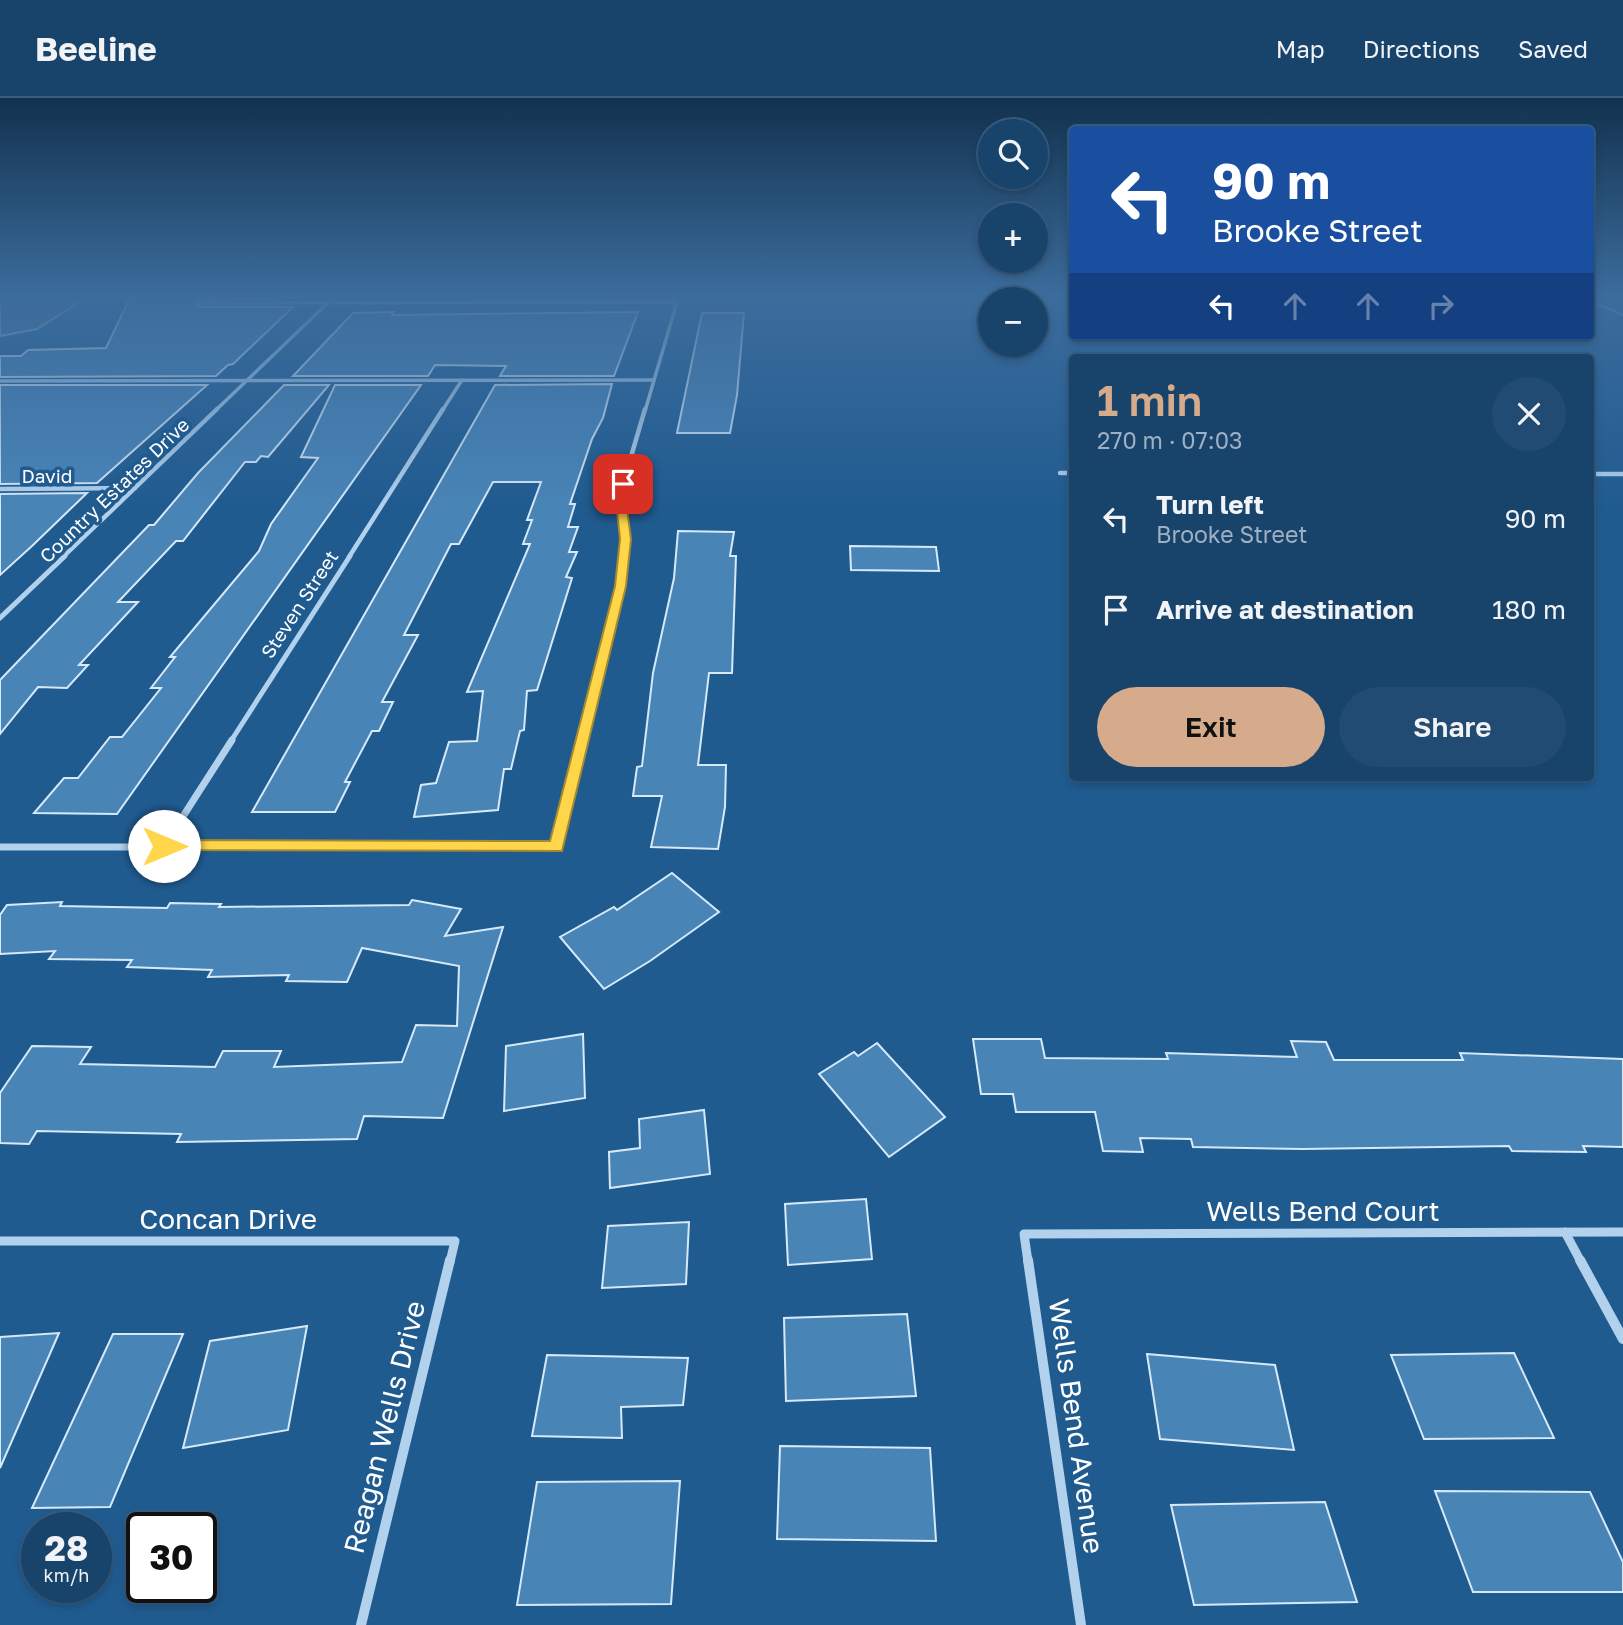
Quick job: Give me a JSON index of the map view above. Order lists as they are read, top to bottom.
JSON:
{
  "streets": {
    "street": [
      "David",
      "Country Estates Drive",
      "Steven Street",
      "Wells Bend Court",
      "Concan Drive",
      "Wells Bend Avenue",
      "Reagan Wells Drive"
    ]
  },
  "crossings": [
    ["David", "Country Estates Drive"],
    ["Wells Bend Court", "Wells Bend Avenue"],
    ["Concan Drive", "Reagan Wells Drive"]
  ],
  "page": {
    "header": "Beeline",
    "nav": ["Map", "Directions", "Saved"],
    "map_buttons": ["+", "−"],
    "turn": ["90 m", "Brooke Street"],
    "heading": ["1 min", "270 m · 07:03"],
    "list": [
      {
        "name": "Turn left",
        "note": "Brooke Street",
        "value": "90 m"
      },
      {
        "name": "Arrive at destination",
        "value": "180 m"
      }
    ],
    "buttons": ["Exit", "Share"],
    "speed": "28 km/h",
    "limit": "30"
  }
}
